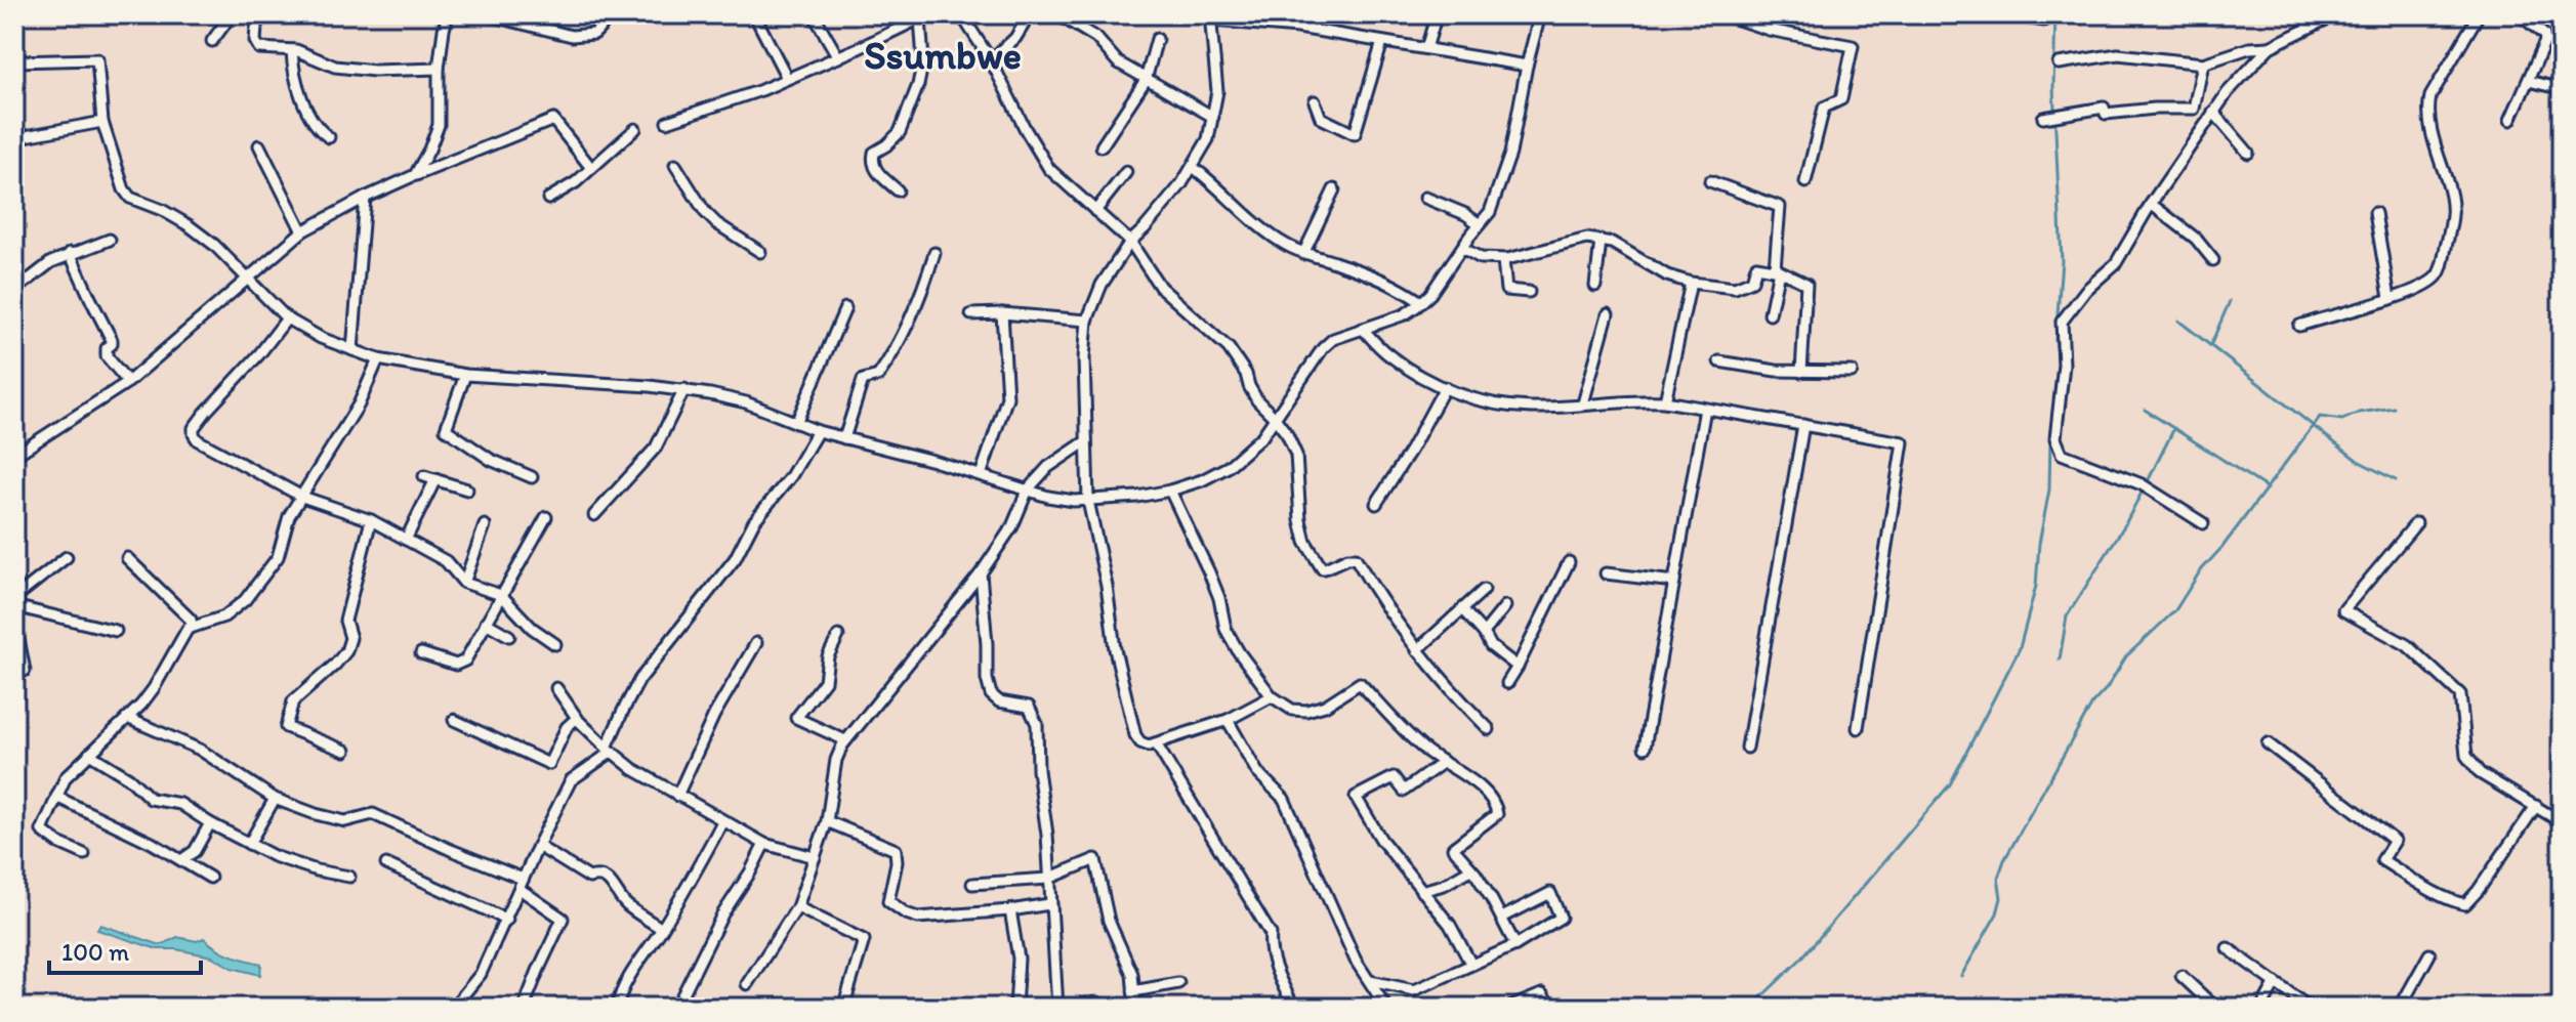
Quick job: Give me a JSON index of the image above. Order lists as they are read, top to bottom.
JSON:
{
  "districts": ["Ssumbwe"],
  "scale_bar": "100 m"
}
